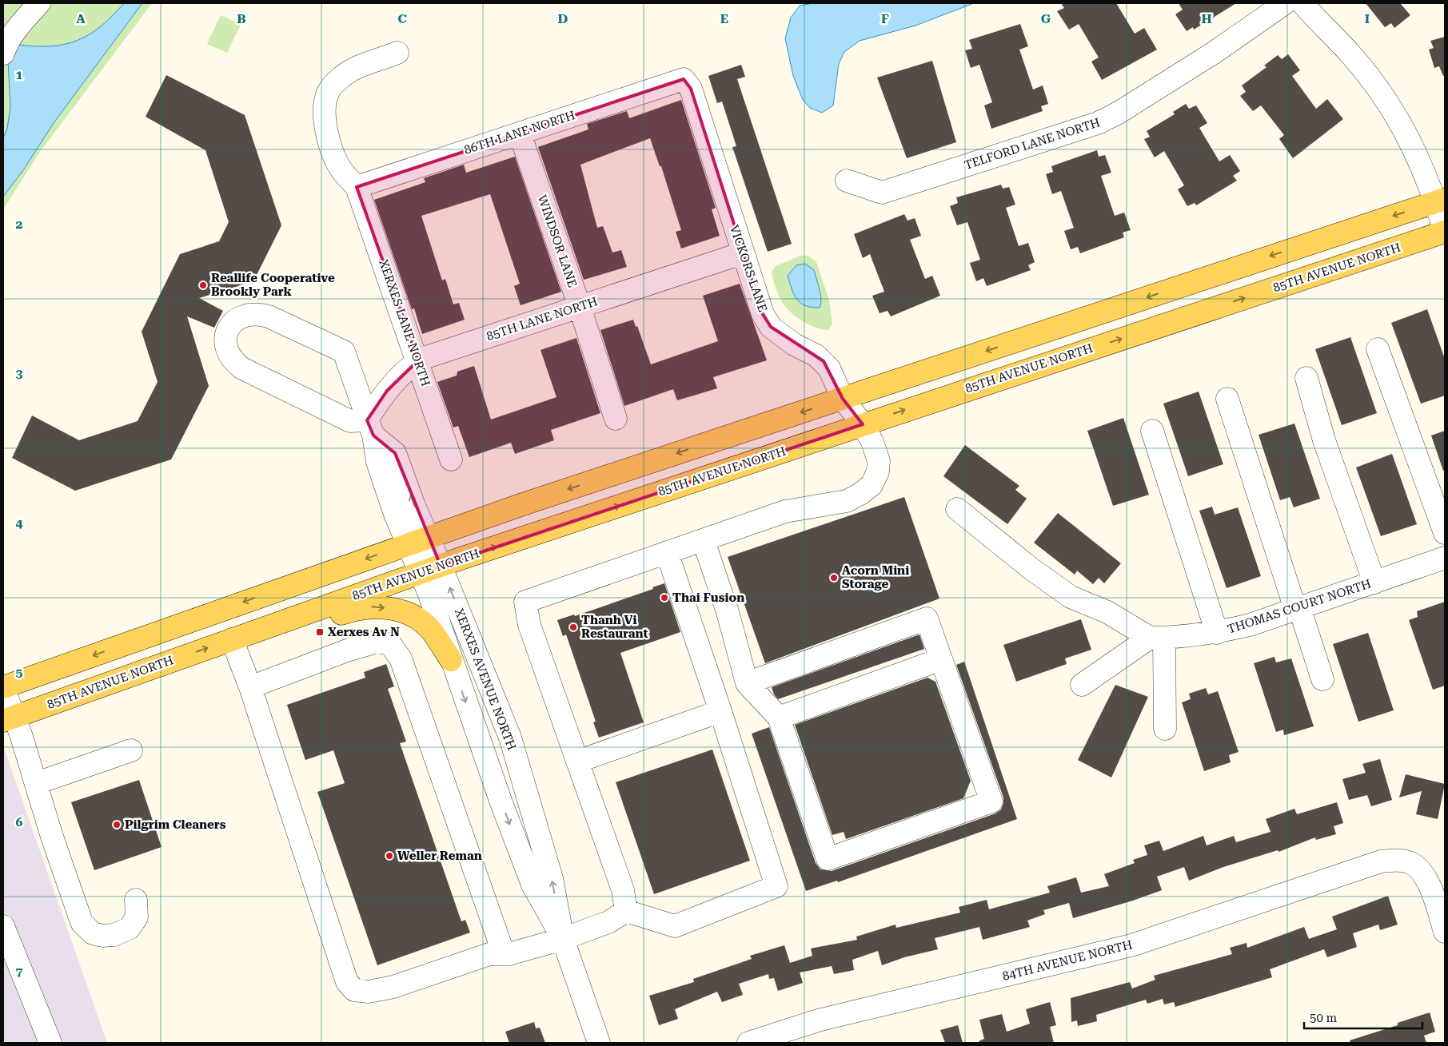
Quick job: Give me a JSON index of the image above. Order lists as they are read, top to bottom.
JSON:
{
  "streets": {
    "main road": ["85TH AVENUE NORTH"],
    "street": [
      "86TH LANE NORTH",
      "TELFORD LANE NORTH",
      "WINDSOR LANE",
      "VICKORS LANE",
      "85TH LANE NORTH",
      "XERXES LANE NORTH",
      "THOMAS COURT NORTH",
      "XERXES AVENUE NORTH",
      "84TH AVENUE NORTH"
    ]
  },
  "crossings": [
    ["86TH LANE NORTH", "WINDSOR LANE"],
    ["86TH LANE NORTH", "VICKORS LANE"],
    ["86TH LANE NORTH", "XERXES LANE NORTH"],
    ["WINDSOR LANE", "85TH LANE NORTH"],
    ["85TH AVENUE NORTH", "VICKORS LANE"],
    ["85TH AVENUE NORTH", "XERXES AVENUE NORTH"],
    ["VICKORS LANE", "85TH LANE NORTH"],
    ["85TH LANE NORTH", "XERXES LANE NORTH"],
    ["85TH LANE NORTH", "XERXES AVENUE NORTH"]
  ],
  "places": {
    "other": [
      "Reallife Cooperative Brookly Park",
      "Acorn Mini Storage",
      "Thai Fusion",
      "Thanh Vi Restaurant",
      "Pilgrim Cleaners",
      "Weller Reman"
    ],
    "transit": ["Xerxes Av N"]
  },
  "scale_bar": "50 m",
  "grid": {
    "columns": [
      "A",
      "B",
      "C",
      "D",
      "E",
      "F",
      "G",
      "H",
      "I"
    ],
    "rows": [
      "1",
      "2",
      "3",
      "4",
      "5",
      "6",
      "7"
    ]
  }
}
